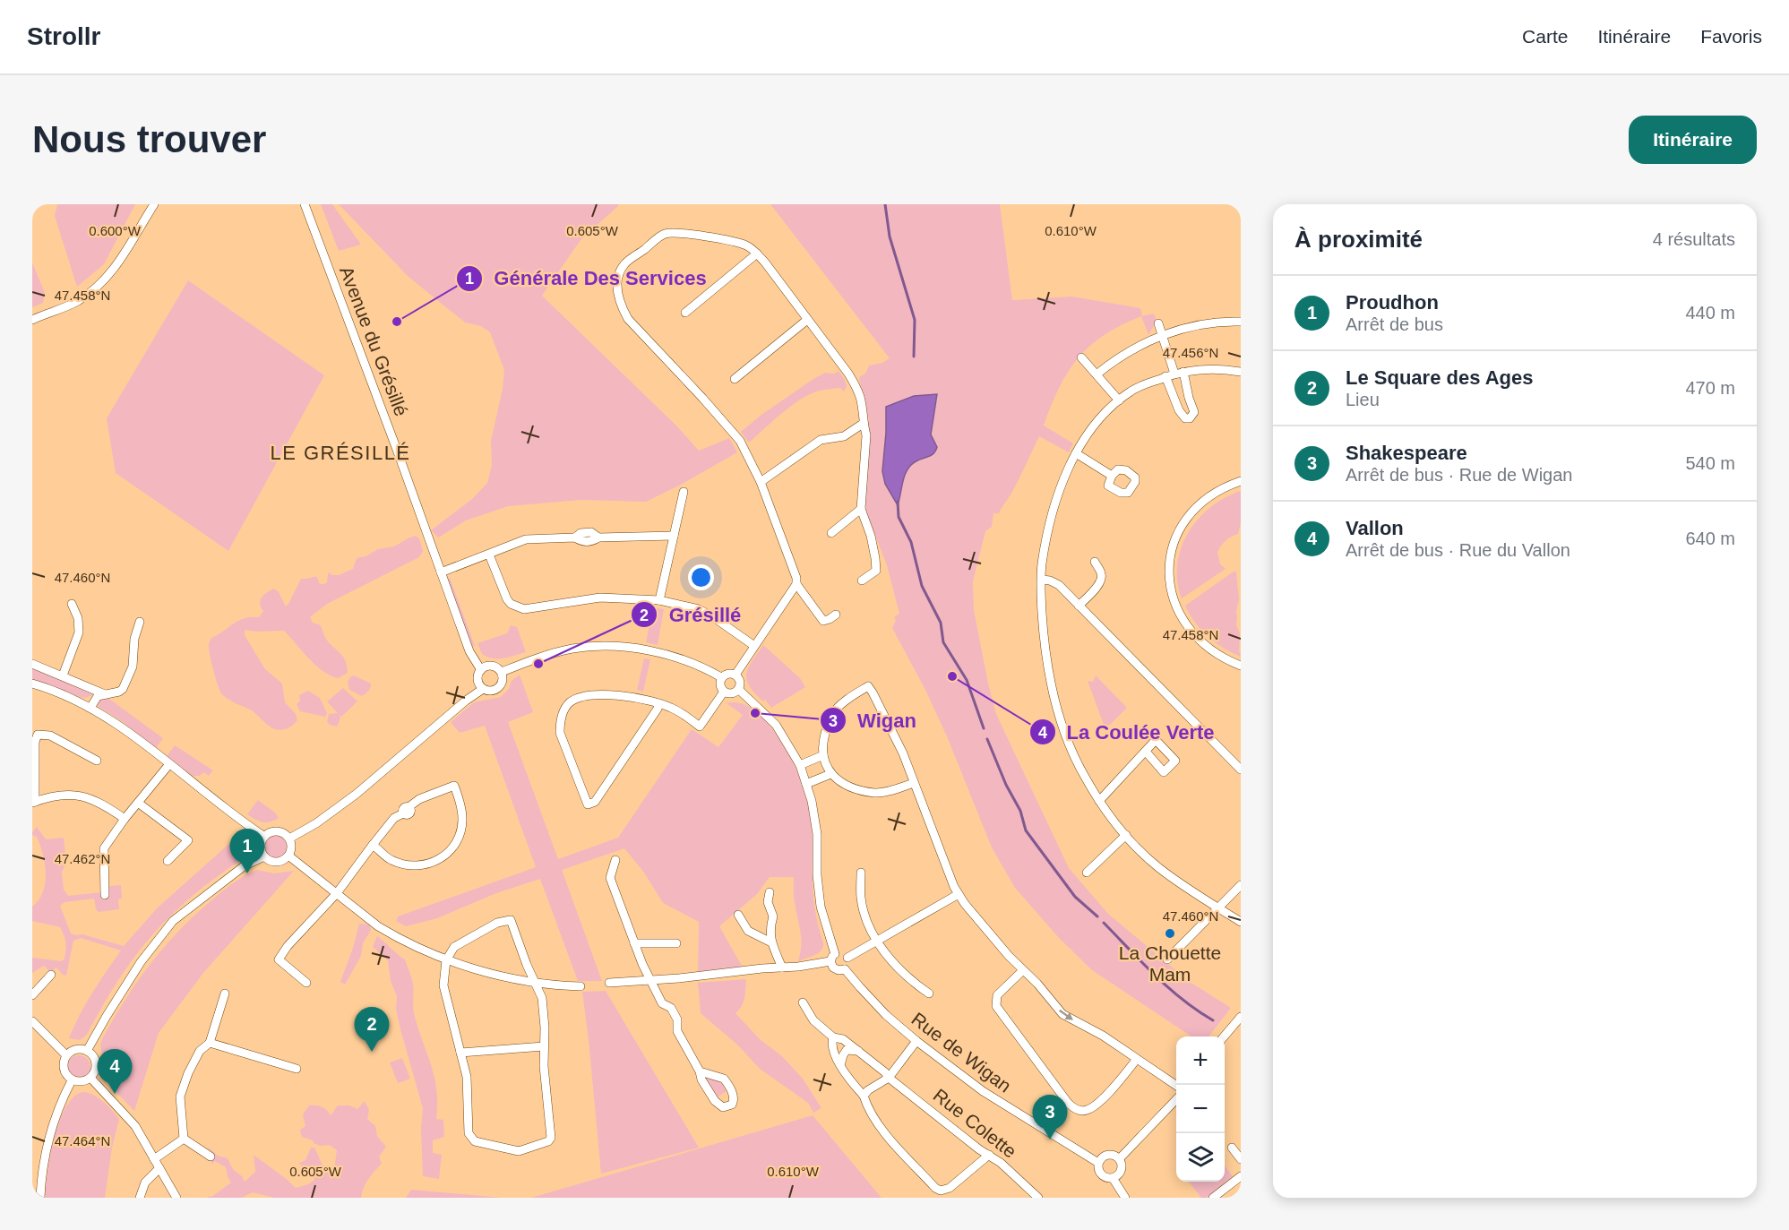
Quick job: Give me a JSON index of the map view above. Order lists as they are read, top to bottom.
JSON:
{
  "streets": {
    "street": ["Avenue du Grésillé", "Rue de Wigan", "Rue Colette"]
  },
  "districts": ["LE GRÉSILLÉ"],
  "places": [
    "Générale Des Services",
    "Grésillé",
    "La Coulée Verte",
    "Wigan",
    "La Chouette Mam"
  ],
  "page": {
    "header": "Strollr",
    "nav": ["Carte", "Itinéraire", "Favoris"],
    "buttons": "Itinéraire",
    "title": "Nous trouver",
    "heading": ["À proximité", "4 résultats"],
    "list": [
      {
        "mark": "1",
        "name": "Proudhon",
        "note": "Arrêt de bus",
        "value": "440 m"
      },
      {
        "mark": "2",
        "name": "Le Square des Ages",
        "note": "Lieu",
        "value": "470 m"
      },
      {
        "mark": "3",
        "name": "Shakespeare",
        "note": "Arrêt de bus · Rue de Wigan",
        "value": "540 m"
      },
      {
        "mark": "4",
        "name": "Vallon",
        "note": "Arrêt de bus · Rue du Vallon",
        "value": "640 m"
      }
    ],
    "pins": [
      "1",
      "2",
      "4",
      "3"
    ],
    "map_buttons": ["+", "−"]
  },
  "coordinates": [
    "0.600°W",
    "0.605°W",
    "0.610°W",
    "47.458°N",
    "47.456°N",
    "47.460°N",
    "47.462°N",
    "47.464°N"
  ]
}
